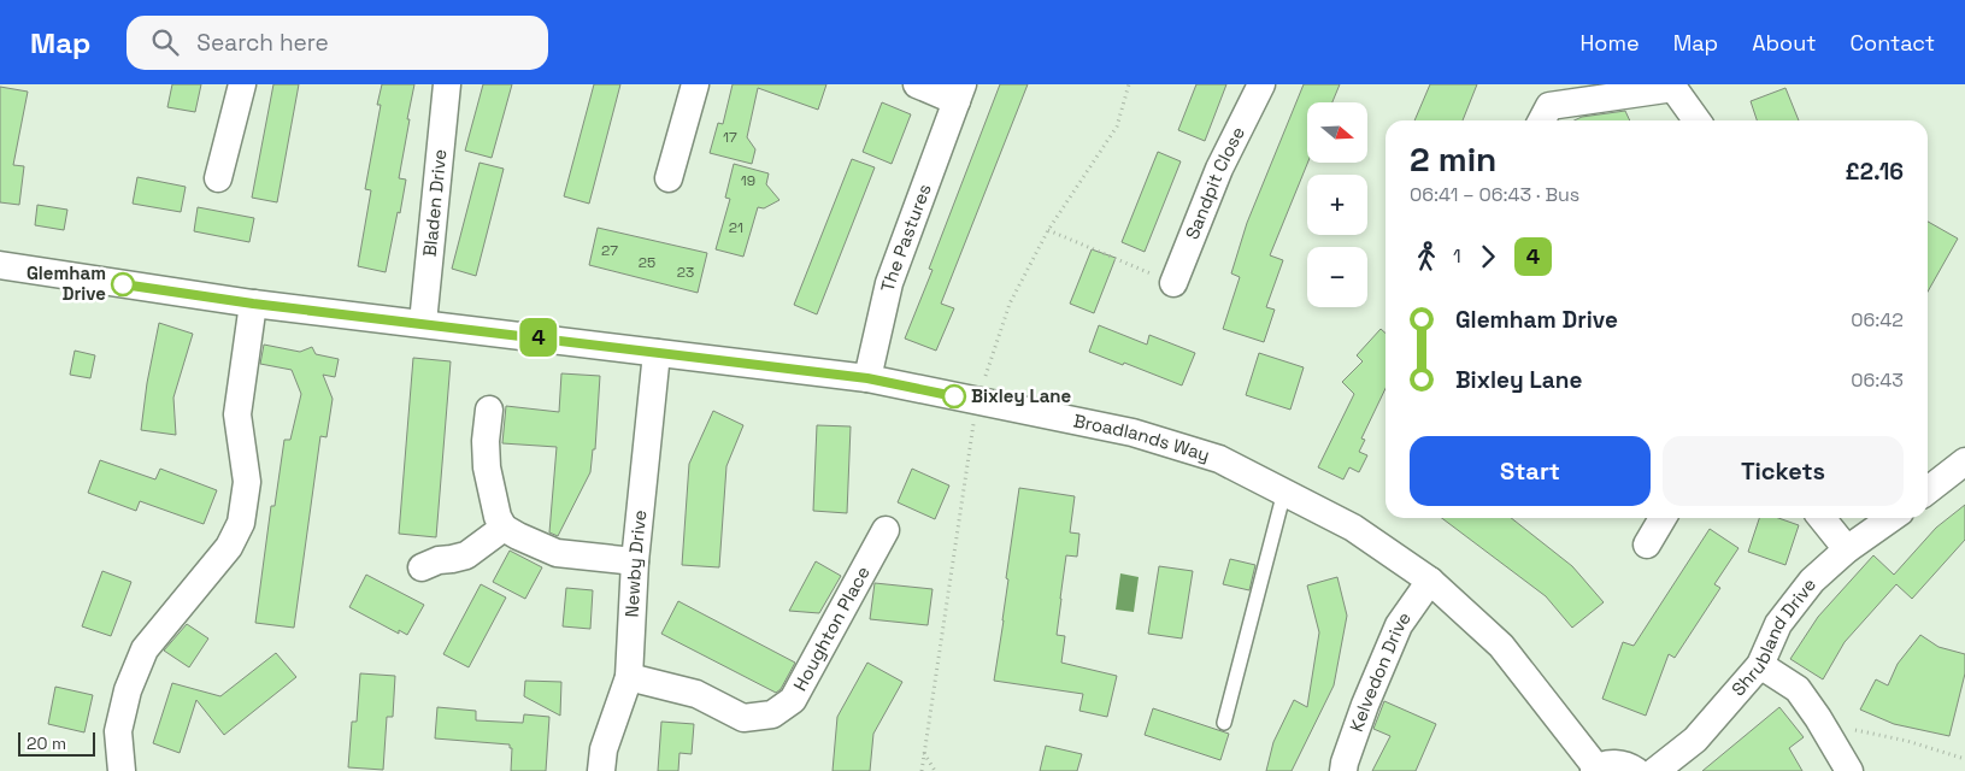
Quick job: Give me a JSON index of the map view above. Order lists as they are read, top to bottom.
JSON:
{
  "streets": {
    "street": [
      "Sandpit Close",
      "Bladen Drive",
      "The Pastures",
      "Broadlands Way",
      "Newby Drive",
      "Houghton Place",
      "Shrubland Drive",
      "Kelvedon Drive"
    ]
  },
  "crossings": [
    ["Bladen Drive", "Broadlands Way"],
    ["The Pastures", "Broadlands Way"],
    ["Broadlands Way", "Newby Drive"],
    ["Broadlands Way", "Kelvedon Drive"],
    ["Newby Drive", "Houghton Place"]
  ],
  "places": ["Glemham Drive", "Bixley Lane"],
  "lines": ["bus line 4"],
  "house_numbers": [
    "17",
    "19",
    "21",
    "27",
    "25",
    "23"
  ],
  "scale_bar": "20 m",
  "north": "right",
  "page": {
    "header": "Map",
    "search": "Search here",
    "nav": [
      "Home",
      "Map",
      "About",
      "Contact"
    ],
    "on_map": "4",
    "map_buttons": ["+", "−"],
    "heading": ["2 min", "06:41 – 06:43 · Bus", "£2.16"],
    "legs": ["1", "4"],
    "list": [
      {
        "name": "Glemham Drive",
        "value": "06:42"
      },
      {
        "name": "Bixley Lane",
        "value": "06:43"
      }
    ],
    "buttons": ["Start", "Tickets"],
    "scale": "20 m"
  }
}
